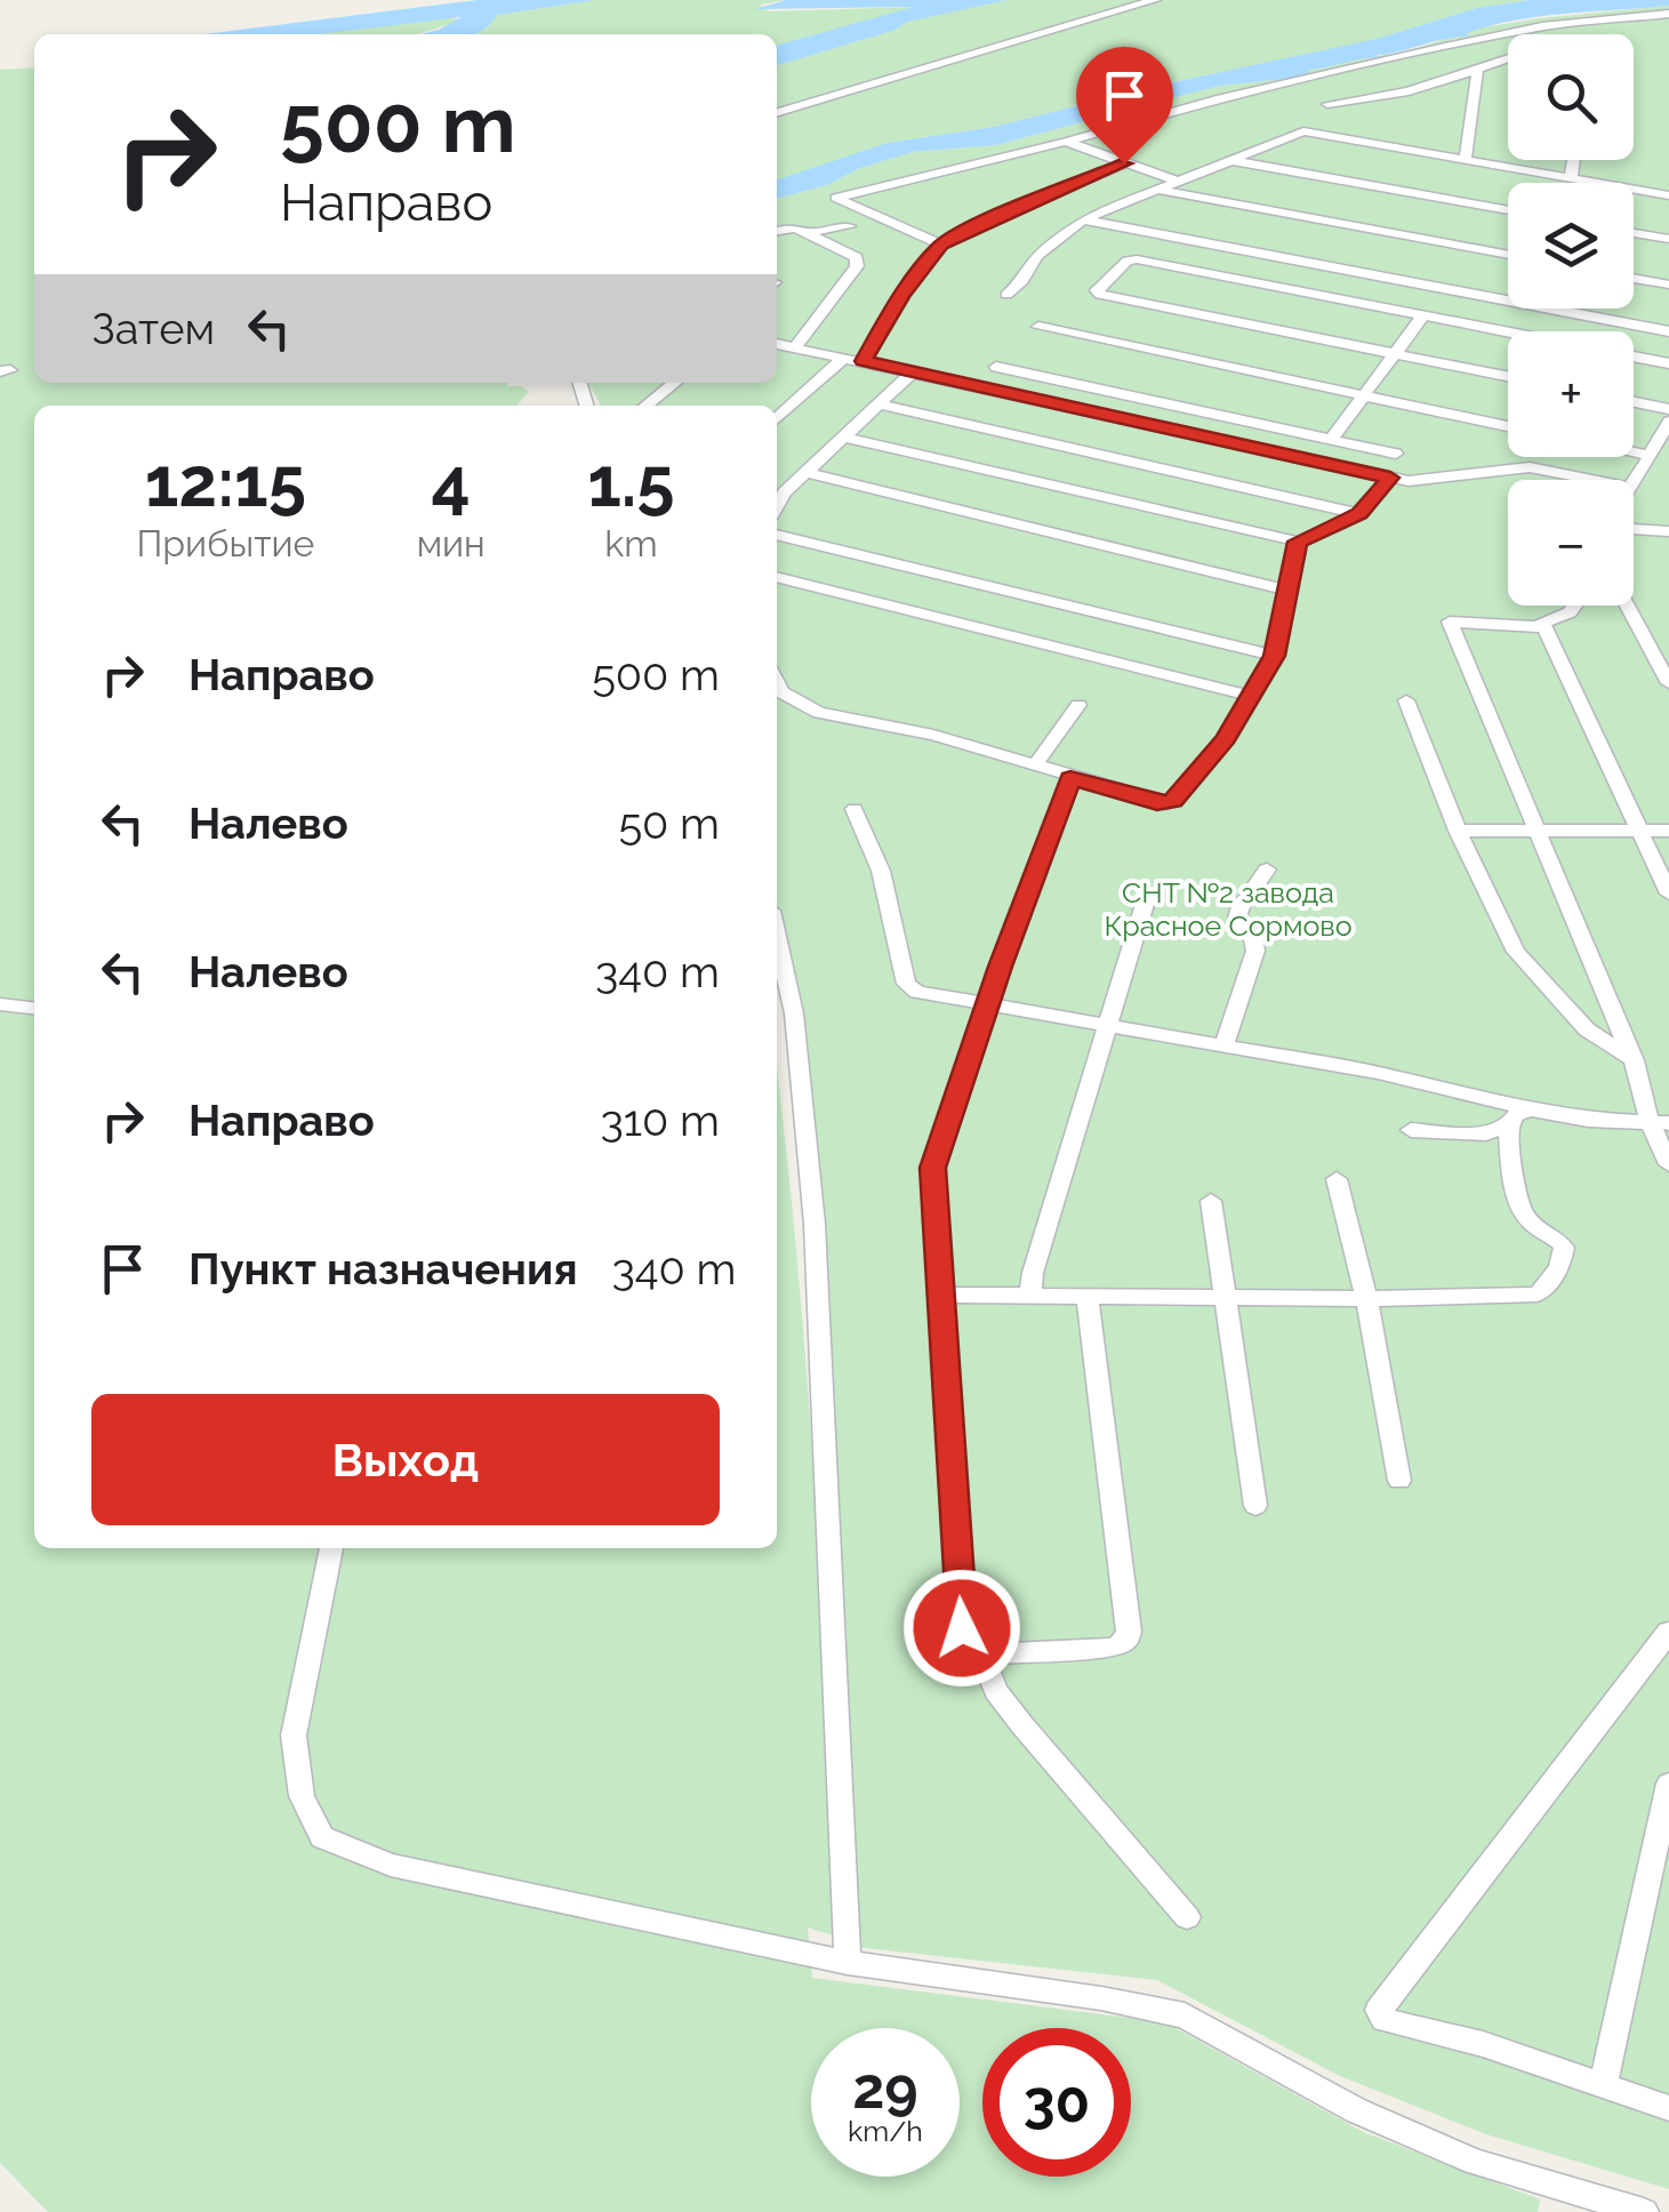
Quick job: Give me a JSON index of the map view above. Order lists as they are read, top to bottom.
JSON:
{
  "parks": ["СНТ №2 завода Красное Сормово"],
  "page": {
    "map_buttons": ["+", "−"],
    "turn": ["500 m", "Направо"],
    "then": "Затем",
    "eta": [
      "12:15",
      "Прибытие",
      "4",
      "мин",
      "1.5",
      "km"
    ],
    "list": [
      {
        "name": "Направо",
        "value": "500 m"
      },
      {
        "name": "Налево",
        "value": "50 m"
      },
      {
        "name": "Налево",
        "value": "340 m"
      },
      {
        "name": "Направо",
        "value": "310 m"
      },
      {
        "name": "Пункт назначения",
        "value": "340 m"
      }
    ],
    "buttons": "Выход",
    "speed": "29 km/h",
    "limit": "30"
  }
}
